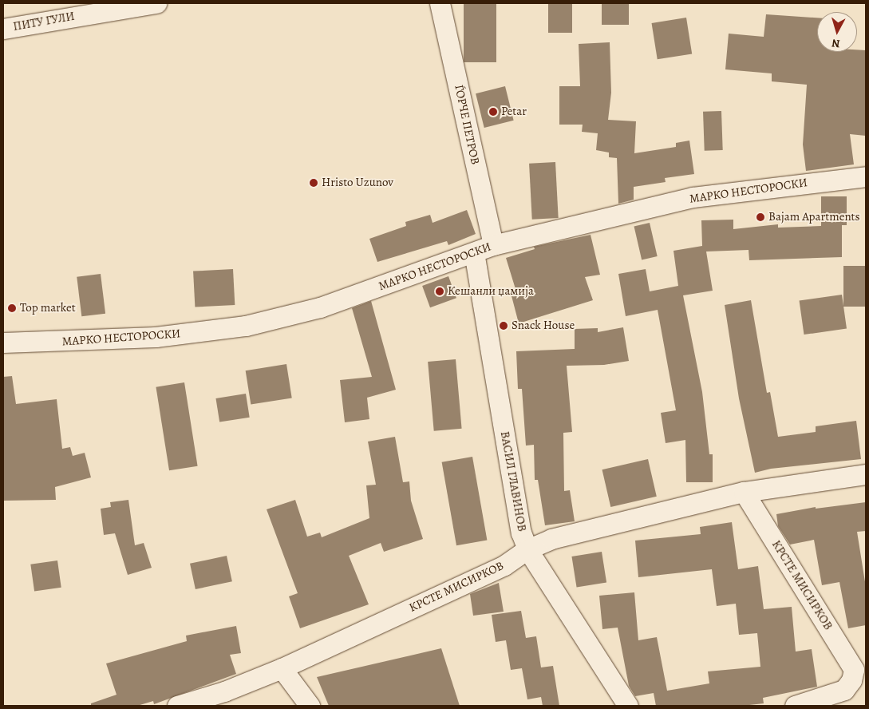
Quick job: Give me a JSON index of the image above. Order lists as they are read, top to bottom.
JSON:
{
  "streets": {
    "street": [
      "ПИТУ ГУЛИ",
      "ЃОРЧЕ ПЕТРОВ",
      "МАРКО НЕСТОРОСКИ",
      "ВАСИЛ ГЛАВИНОВ",
      "КРСТЕ МИСИРКОВ"
    ]
  },
  "crossings": [
    ["ЃОРЧЕ ПЕТРОВ", "МАРКО НЕСТОРОСКИ"],
    ["МАРКО НЕСТОРОСКИ", "ВАСИЛ ГЛАВИНОВ"],
    ["ВАСИЛ ГЛАВИНОВ", "КРСТЕ МИСИРКОВ"]
  ],
  "places": [
    "Petar",
    "Hristo Uzunov",
    "Bajam Apartments",
    "Кешанли џамија",
    "Top market",
    "Snack House"
  ],
  "north": "bottom"
}
